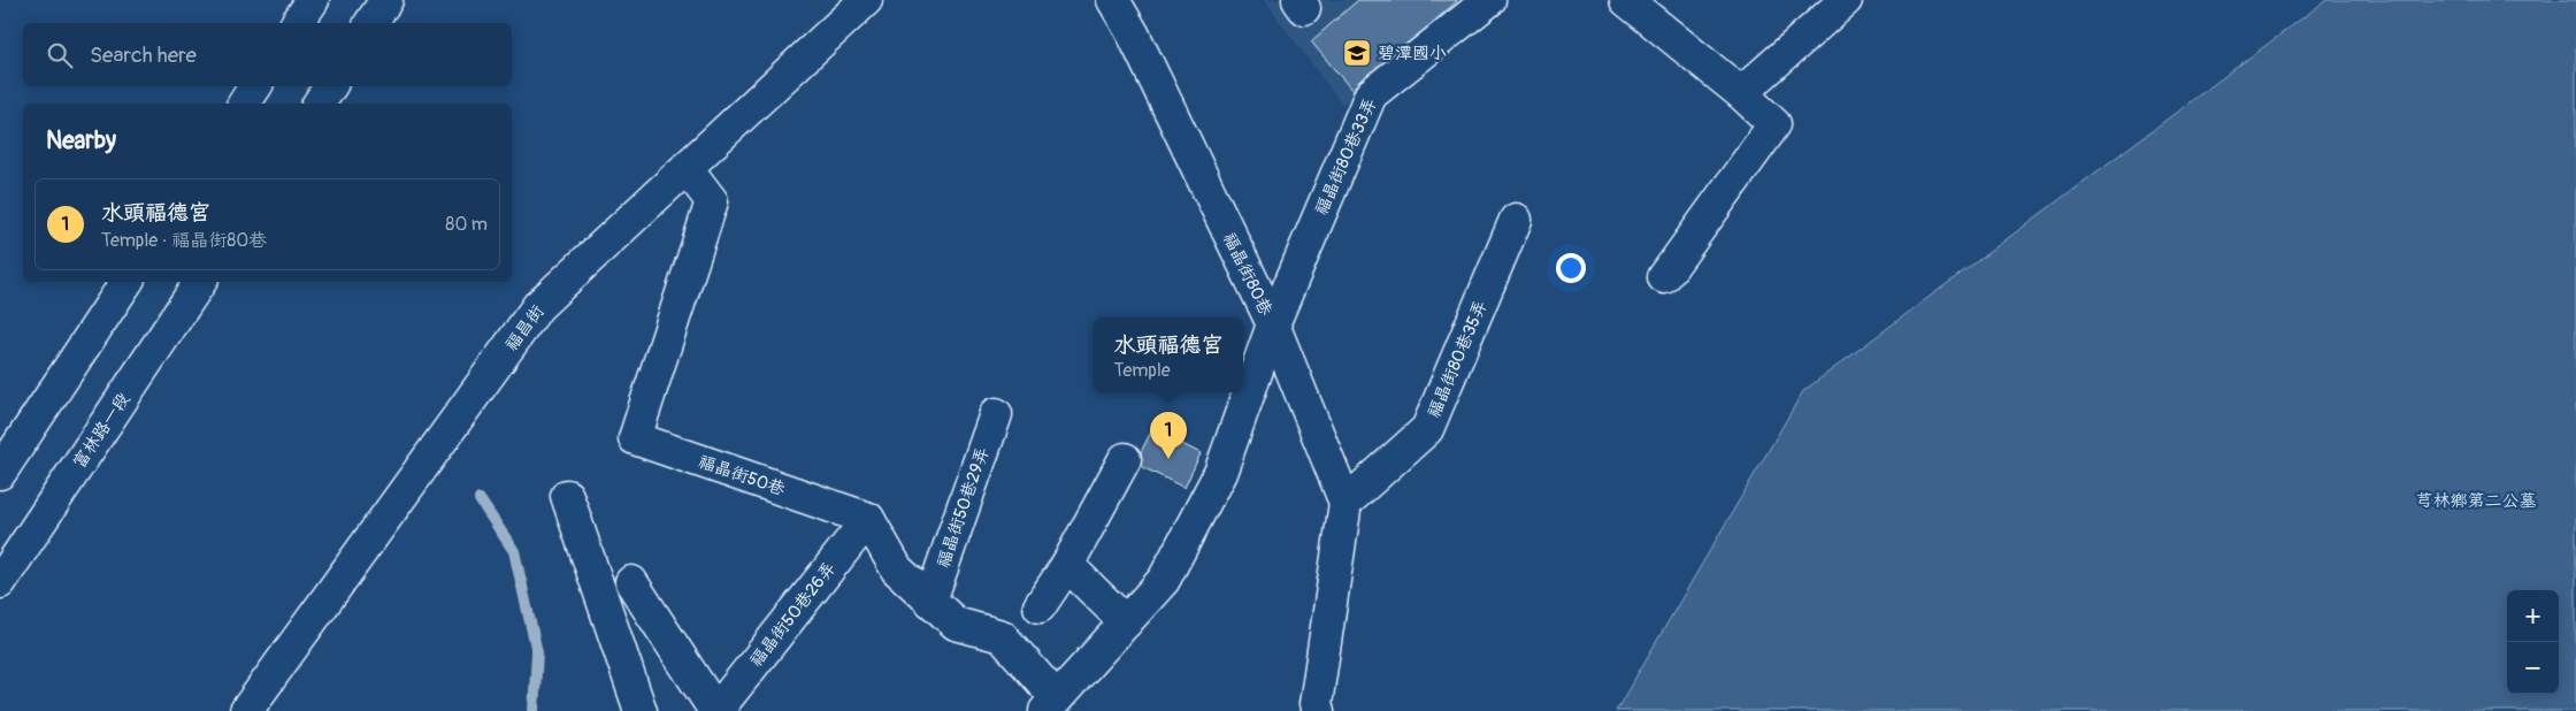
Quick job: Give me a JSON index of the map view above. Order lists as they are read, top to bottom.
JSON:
{
  "streets": {
    "street": [
      "福晶街80巷33弄",
      "福晶街80巷",
      "福昌街",
      "福晶街80巷35弄",
      "富林路一段",
      "福晶街50巷",
      "福晶街50巷29弄",
      "福晶街50巷26弄"
    ]
  },
  "crossings": [
    ["福晶街80巷33弄", "福晶街80巷"],
    ["福昌街", "福晶街50巷"],
    ["福晶街50巷", "福晶街50巷26弄"]
  ],
  "parks": ["芎林鄉第二公墓"],
  "places": {
    "school or university": ["碧潭國小"]
  },
  "page": {
    "search": "Search here",
    "heading": "Nearby",
    "list": [
      {
        "mark": "1",
        "name": "水頭福德宮",
        "note": "Temple · 福晶街80巷",
        "value": "80 m"
      }
    ],
    "popup": ["水頭福德宮", "Temple"],
    "pins": "1",
    "map_buttons": ["+", "−"]
  }
}
